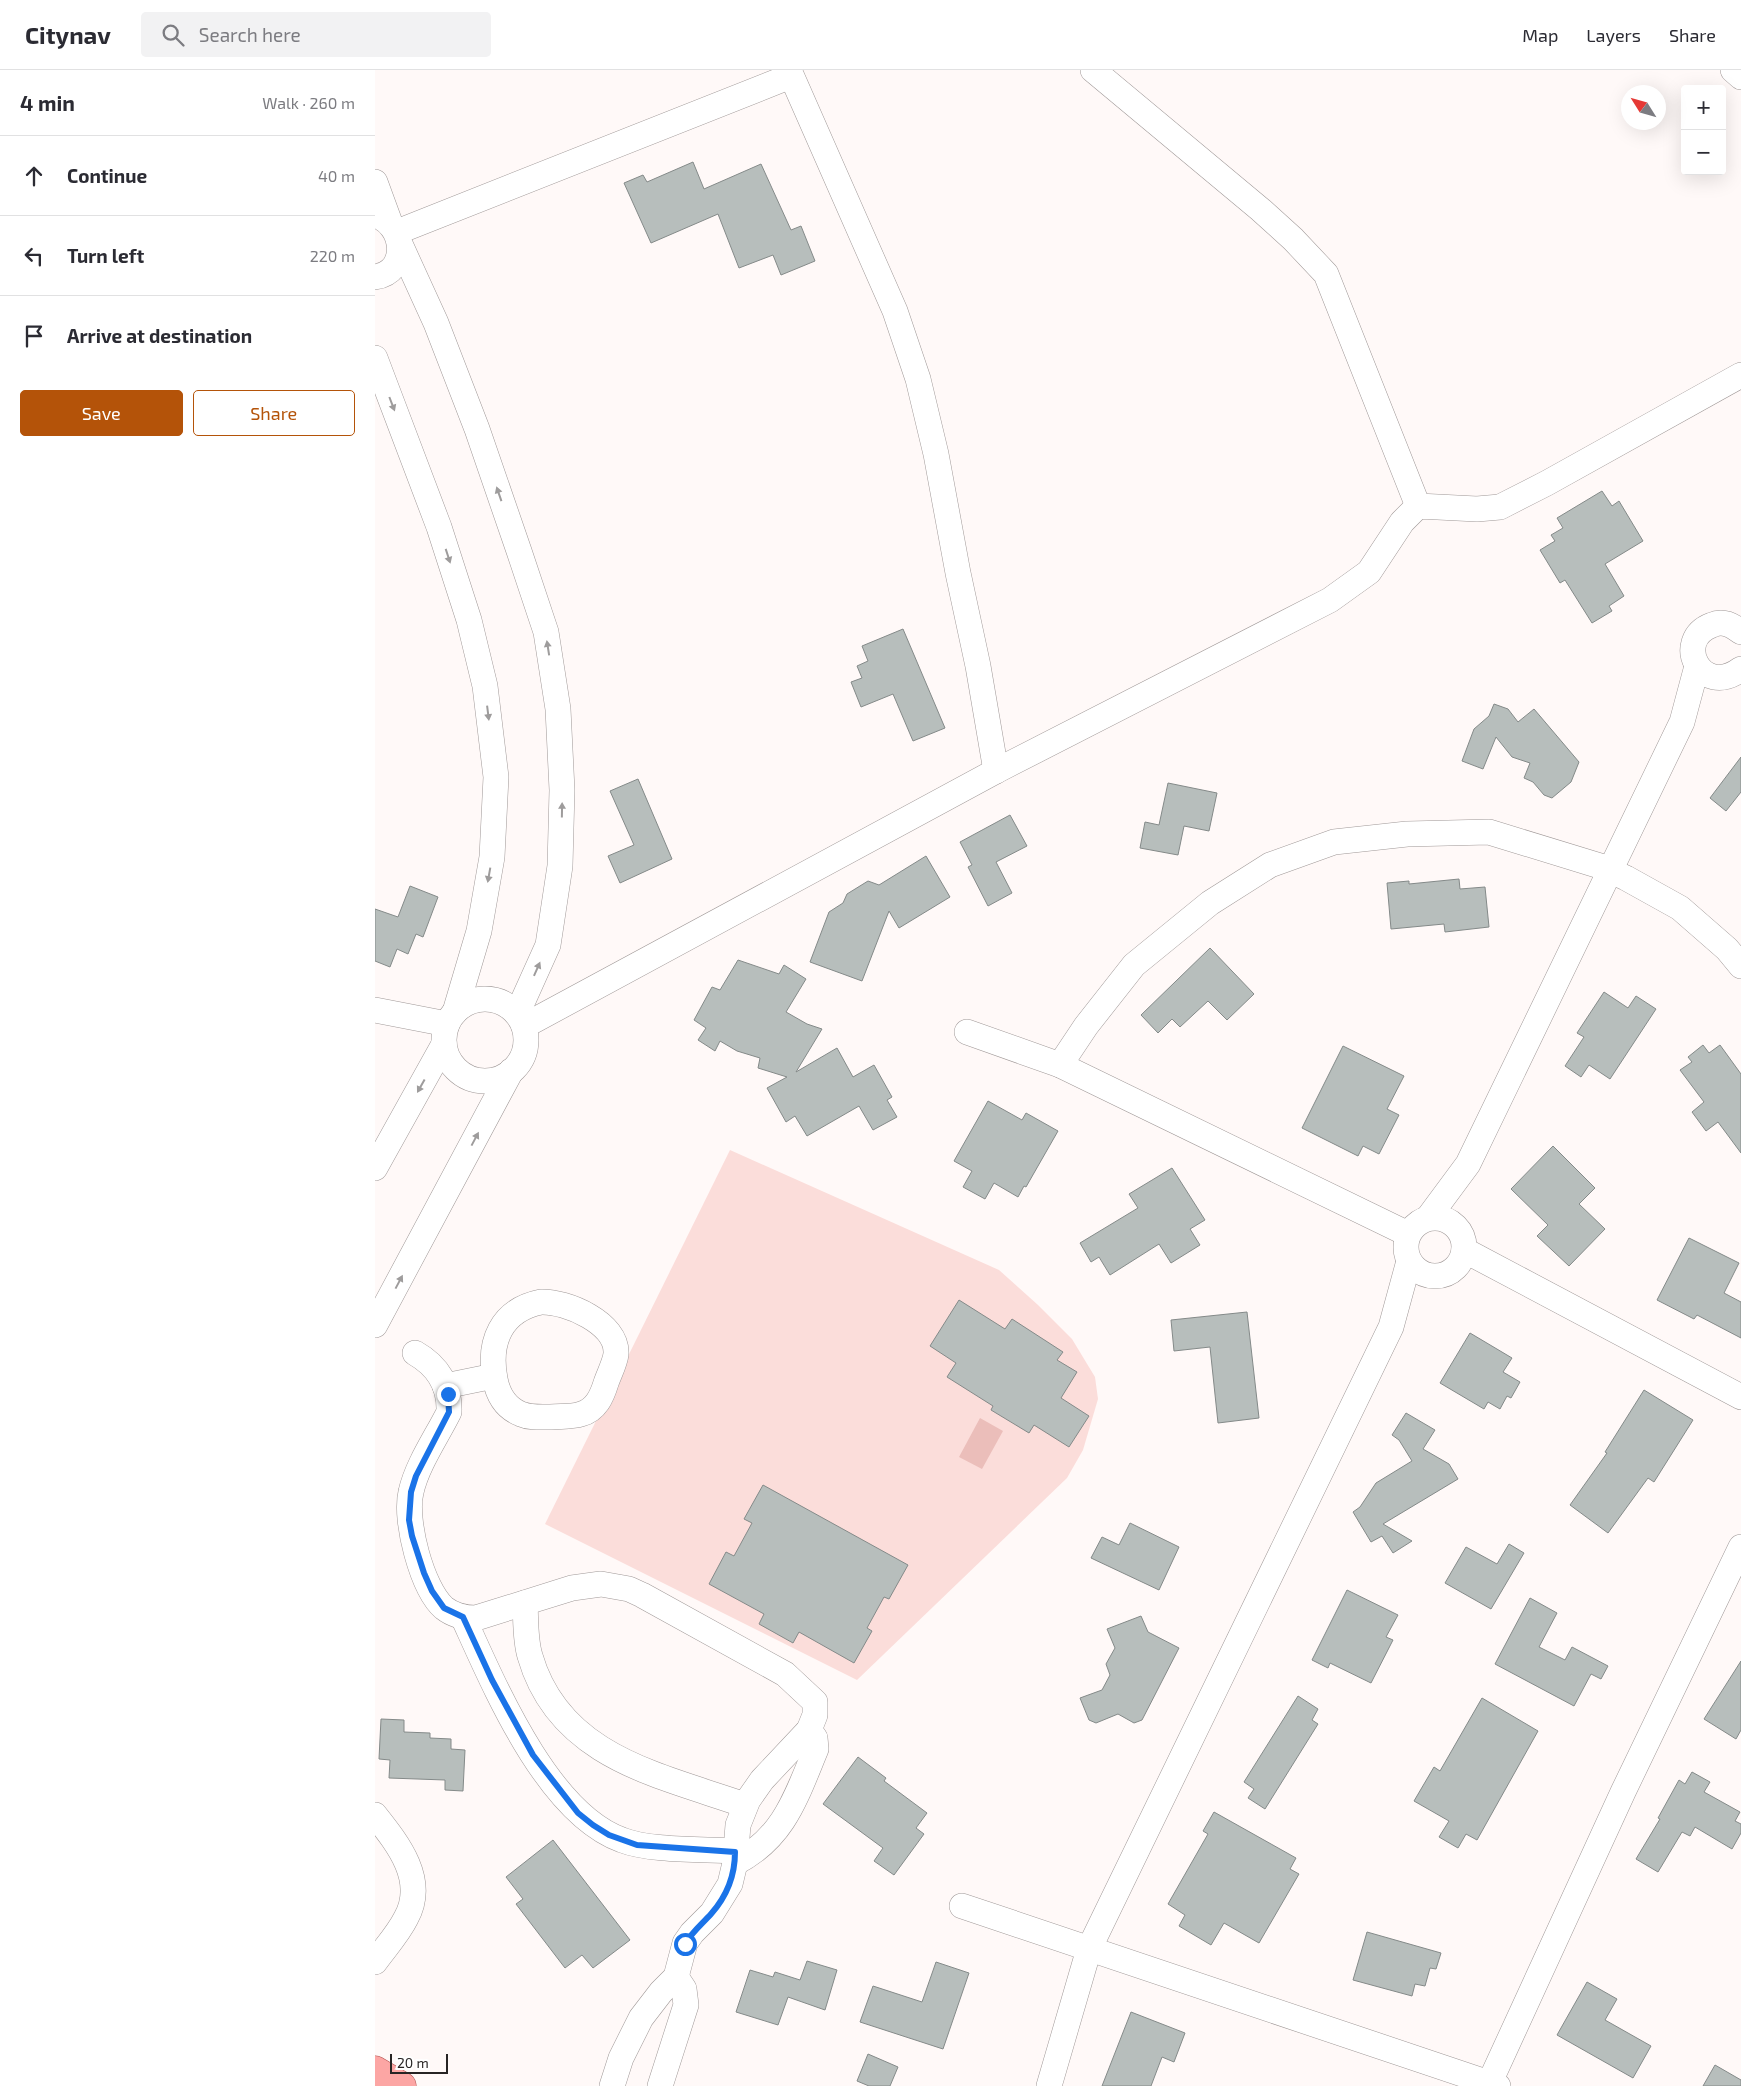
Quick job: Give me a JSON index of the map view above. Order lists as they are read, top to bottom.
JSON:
{
  "scale_bar": "20 m",
  "north": "top left",
  "page": {
    "header": "Citynav",
    "search": "Search here",
    "nav": ["Map", "Layers", "Share"],
    "heading": ["4 min", "Walk · 260 m"],
    "map_buttons": ["+", "−"],
    "list": [
      ["Continue", "40 m"],
      ["Turn left", "220 m"],
      "Arrive at destination"
    ],
    "buttons": ["Save", "Share"],
    "scale": "20 m"
  }
}
